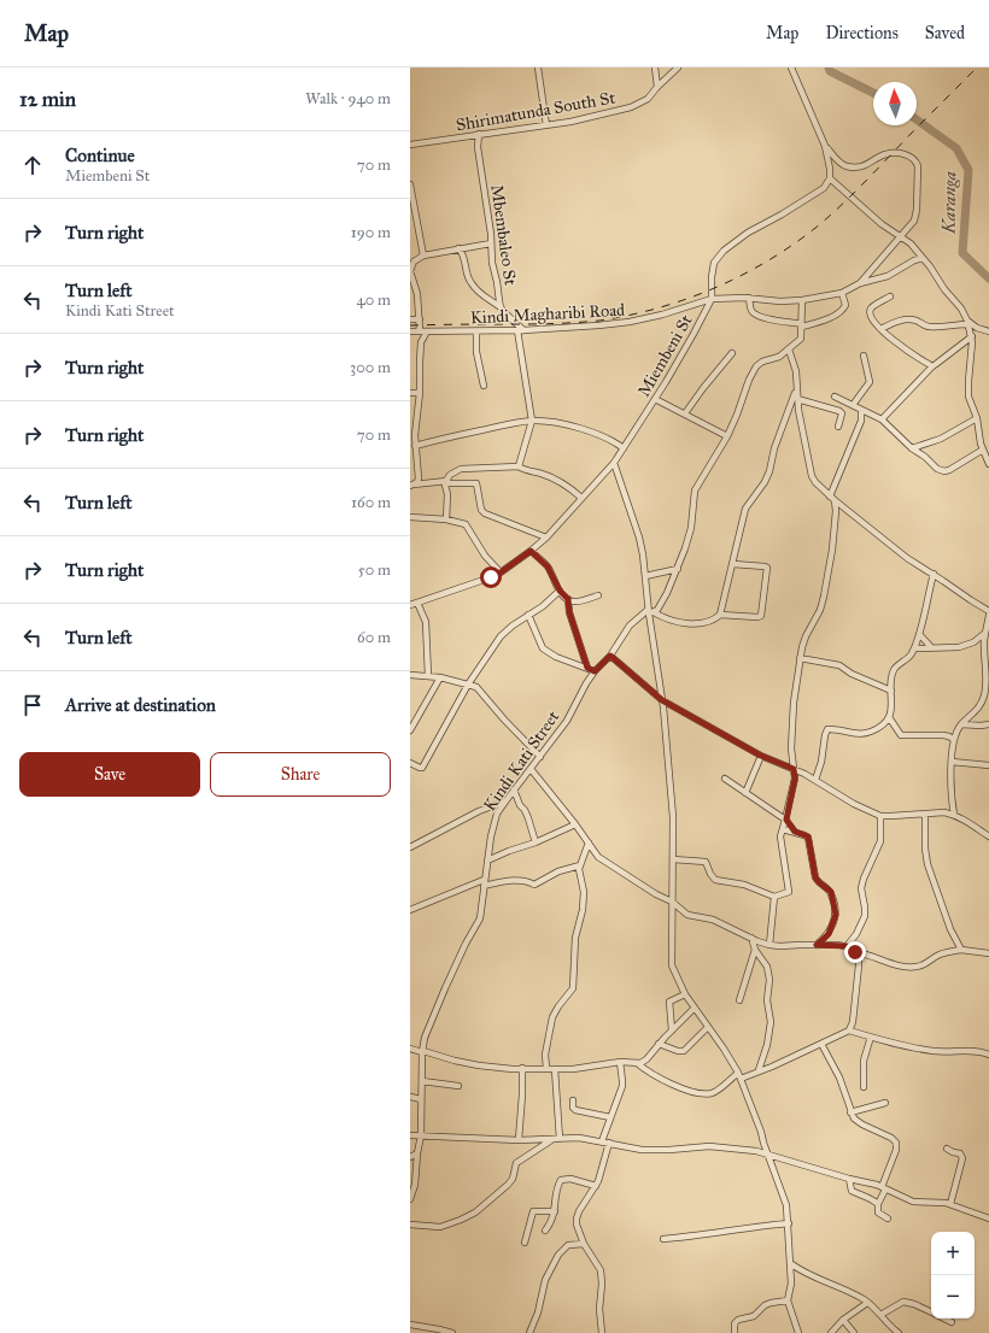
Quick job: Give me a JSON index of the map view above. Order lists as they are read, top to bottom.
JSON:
{
  "streets": {
    "street": [
      "Shirimatunda South St",
      "Mbembaleo St",
      "Kindi Magharibi Road",
      "Miembeni St",
      "Kindi Kati Street"
    ]
  },
  "crossings": [
    ["Shirimatunda South St", "Mbembaleo St"],
    ["Mbembaleo St", "Kindi Magharibi Road"],
    ["Kindi Magharibi Road", "Miembeni St"]
  ],
  "water": ["Karanga"],
  "north": "top",
  "page": {
    "header": "Map",
    "nav": ["Map", "Directions", "Saved"],
    "heading": ["12 min", "Walk · 940 m"],
    "list": [
      ["Continue", "Miembeni St", "70 m"],
      ["Turn right", "190 m"],
      ["Turn left", "Kindi Kati Street", "40 m"],
      ["Turn right", "300 m"],
      ["Turn right", "70 m"],
      ["Turn left", "160 m"],
      ["Turn right", "50 m"],
      ["Turn left", "60 m"],
      "Arrive at destination"
    ],
    "buttons": ["Save", "Share"],
    "map_buttons": ["+", "−"]
  }
}
